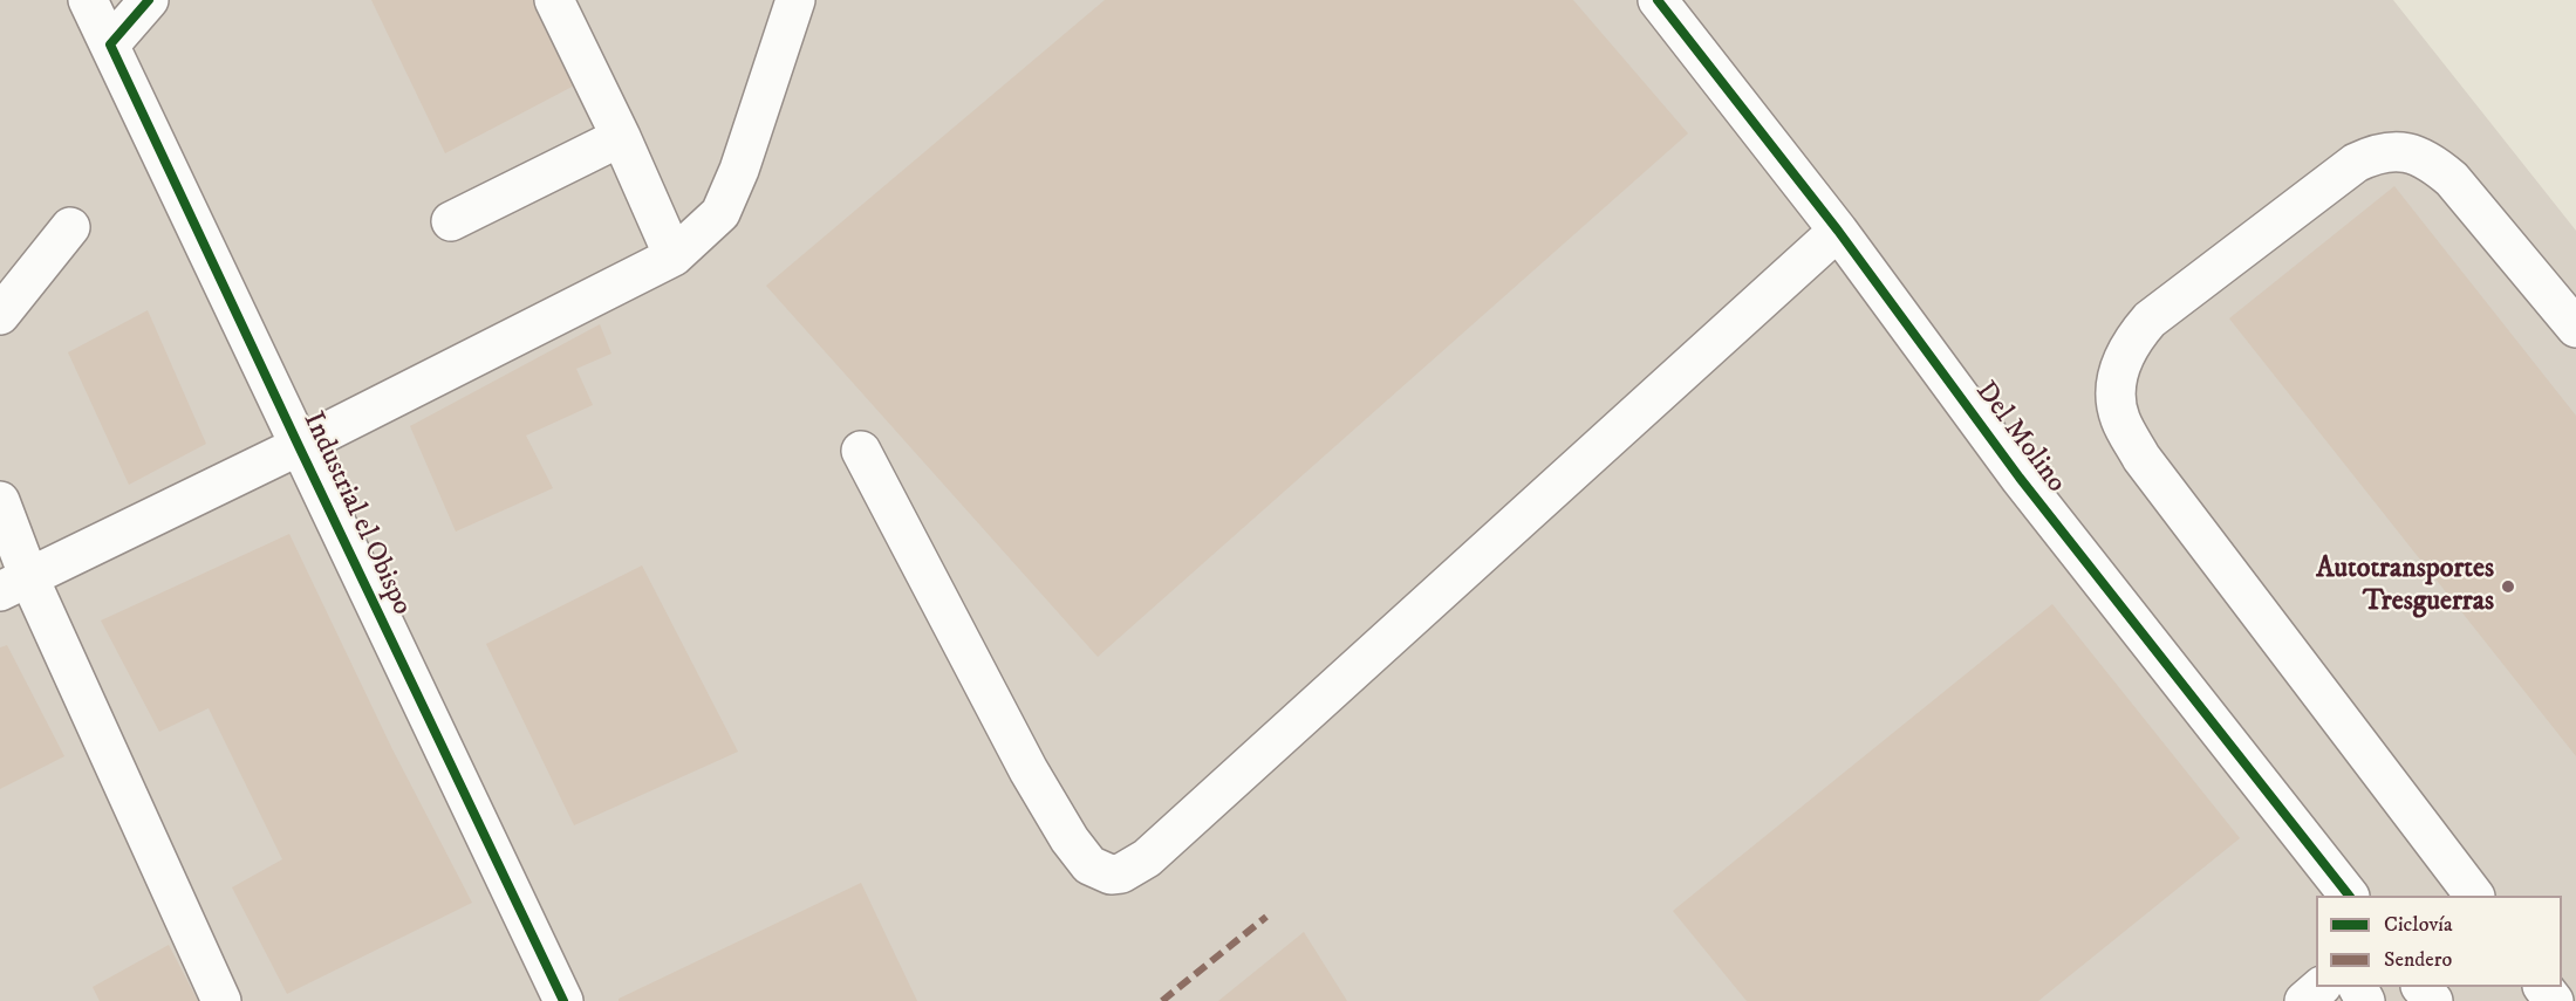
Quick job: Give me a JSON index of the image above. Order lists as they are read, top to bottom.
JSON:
{
  "streets": {
    "street": ["Del Molino", "Industrial el Obispo"]
  },
  "places": ["Autotransportes Tresguerras"],
  "legend": ["Ciclovía", "Sendero"]
}
